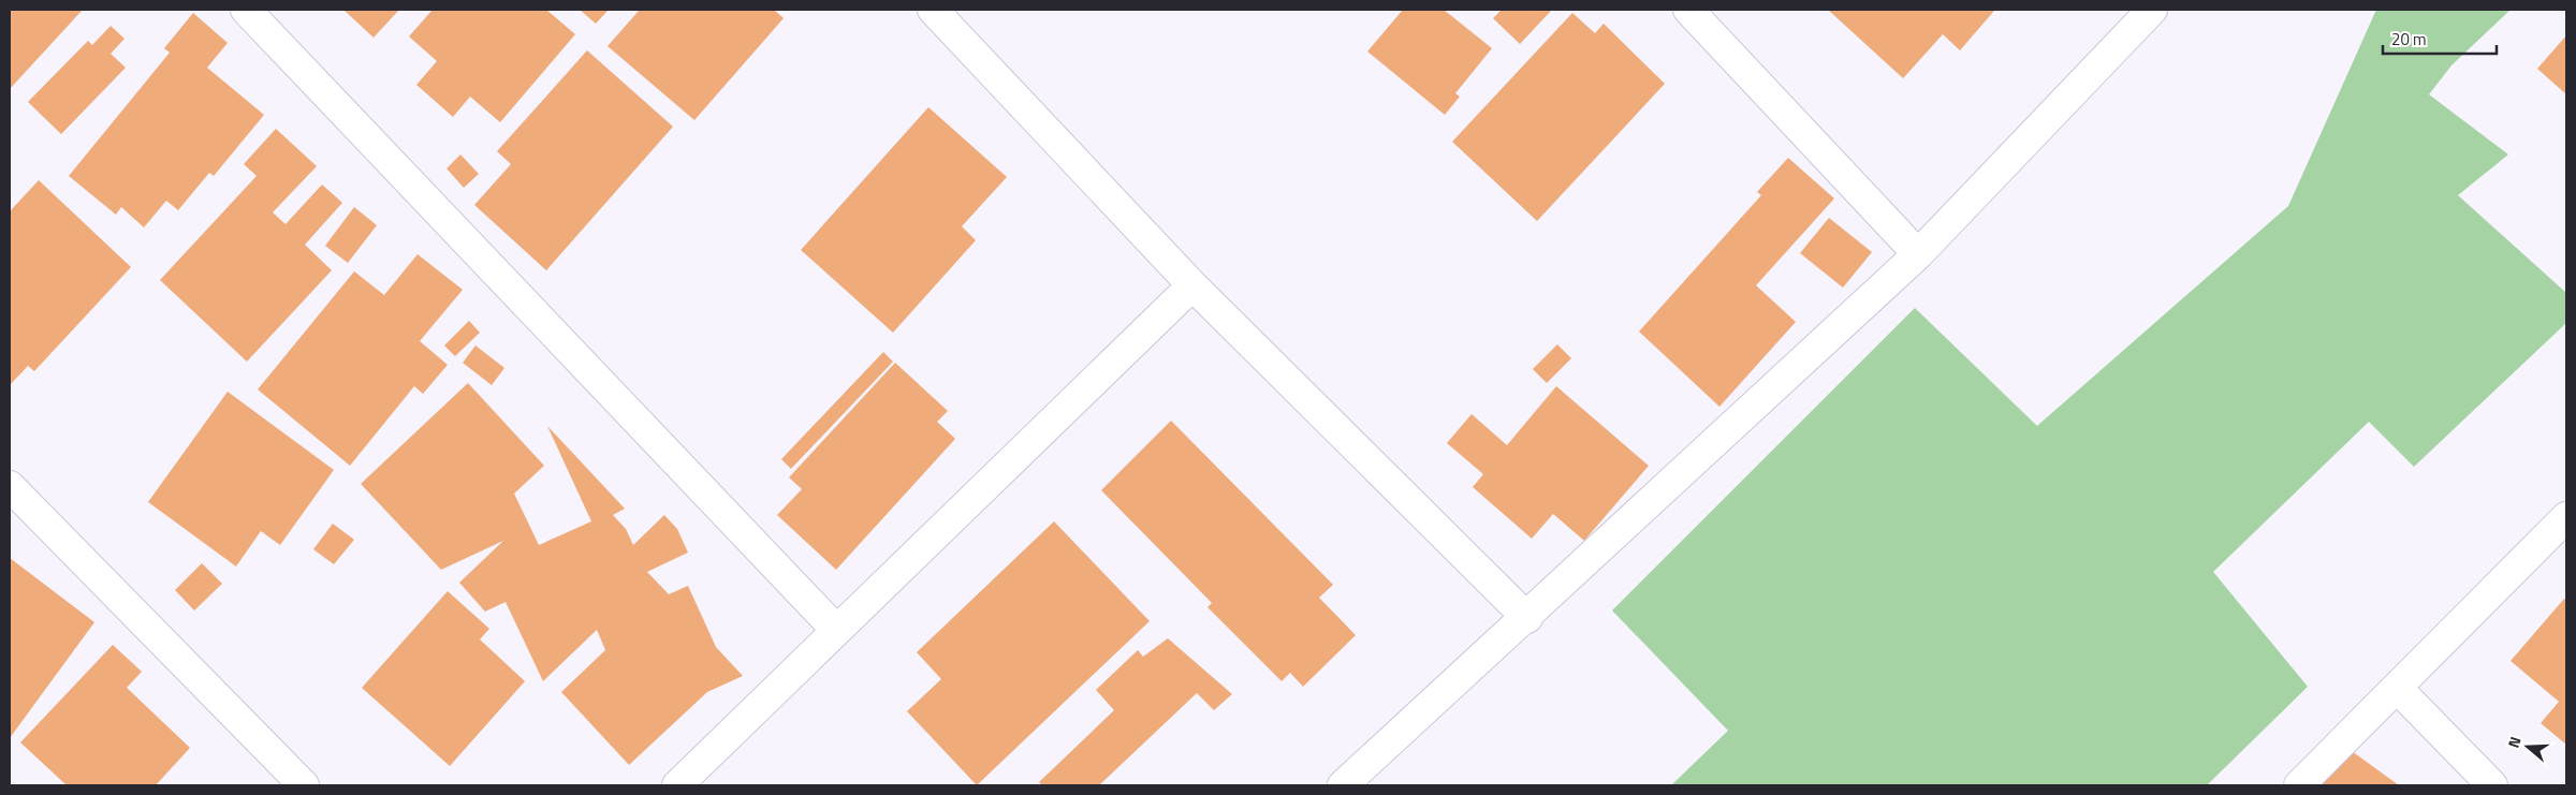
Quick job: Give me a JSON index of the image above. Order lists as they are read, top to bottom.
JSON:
{
  "scale_bar": "20 m",
  "north": "left"
}
